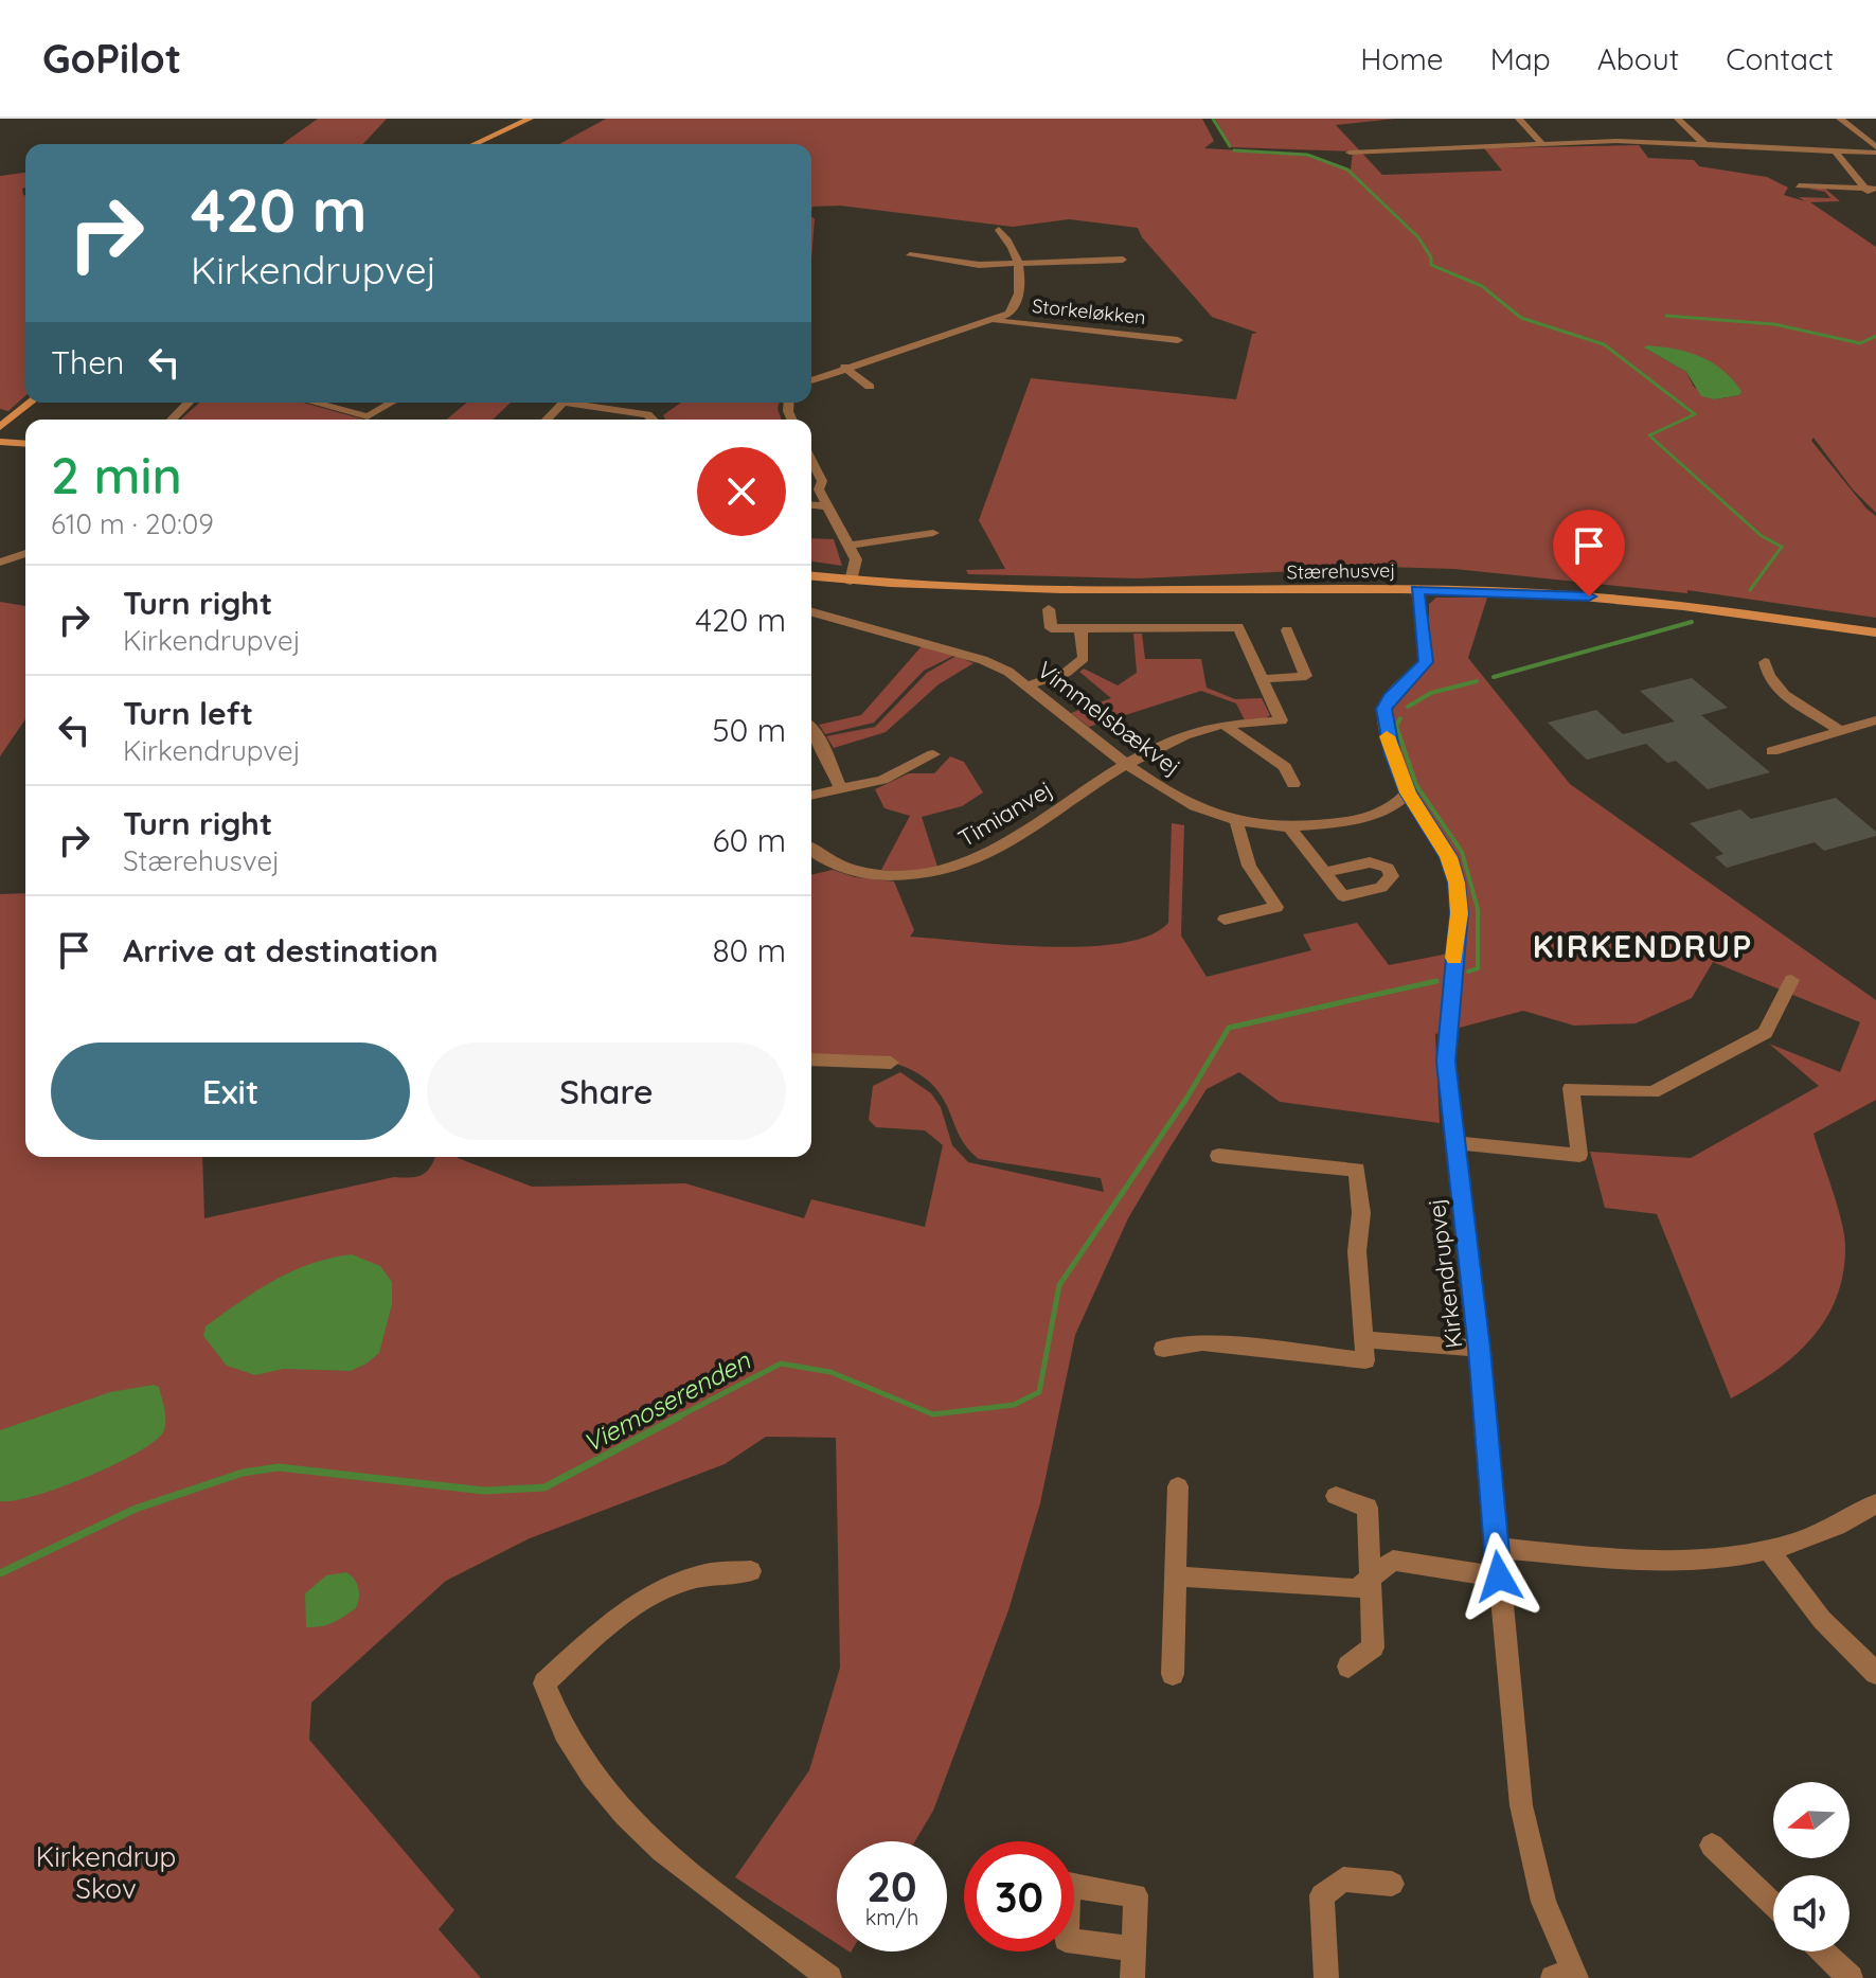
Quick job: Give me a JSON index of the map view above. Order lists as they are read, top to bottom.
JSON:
{
  "streets": {
    "street": [
      "Storkeløkken",
      "Stærehusvej",
      "Vimmelsbækvej",
      "Timianvej",
      "Kirkendrupvej"
    ]
  },
  "crossings": [
    ["Stærehusvej", "Kirkendrupvej"],
    ["Vimmelsbækvej", "Timianvej"],
    ["Vimmelsbækvej", "Kirkendrupvej"]
  ],
  "districts": ["KIRKENDRUP"],
  "water": ["Viemoserenden"],
  "parks": ["Kirkendrup Skov"],
  "north": "left",
  "page": {
    "header": "GoPilot",
    "nav": [
      "Home",
      "Map",
      "About",
      "Contact"
    ],
    "turn": ["420 m", "Kirkendrupvej"],
    "then": "Then",
    "heading": ["2 min", "610 m · 20:09"],
    "list": [
      {
        "name": "Turn right",
        "note": "Kirkendrupvej",
        "value": "420 m"
      },
      {
        "name": "Turn left",
        "note": "Kirkendrupvej",
        "value": "50 m"
      },
      {
        "name": "Turn right",
        "note": "Stærehusvej",
        "value": "60 m"
      },
      {
        "name": "Arrive at destination",
        "value": "80 m"
      }
    ],
    "buttons": ["Exit", "Share"],
    "speed": "20 km/h",
    "limit": "30"
  }
}
